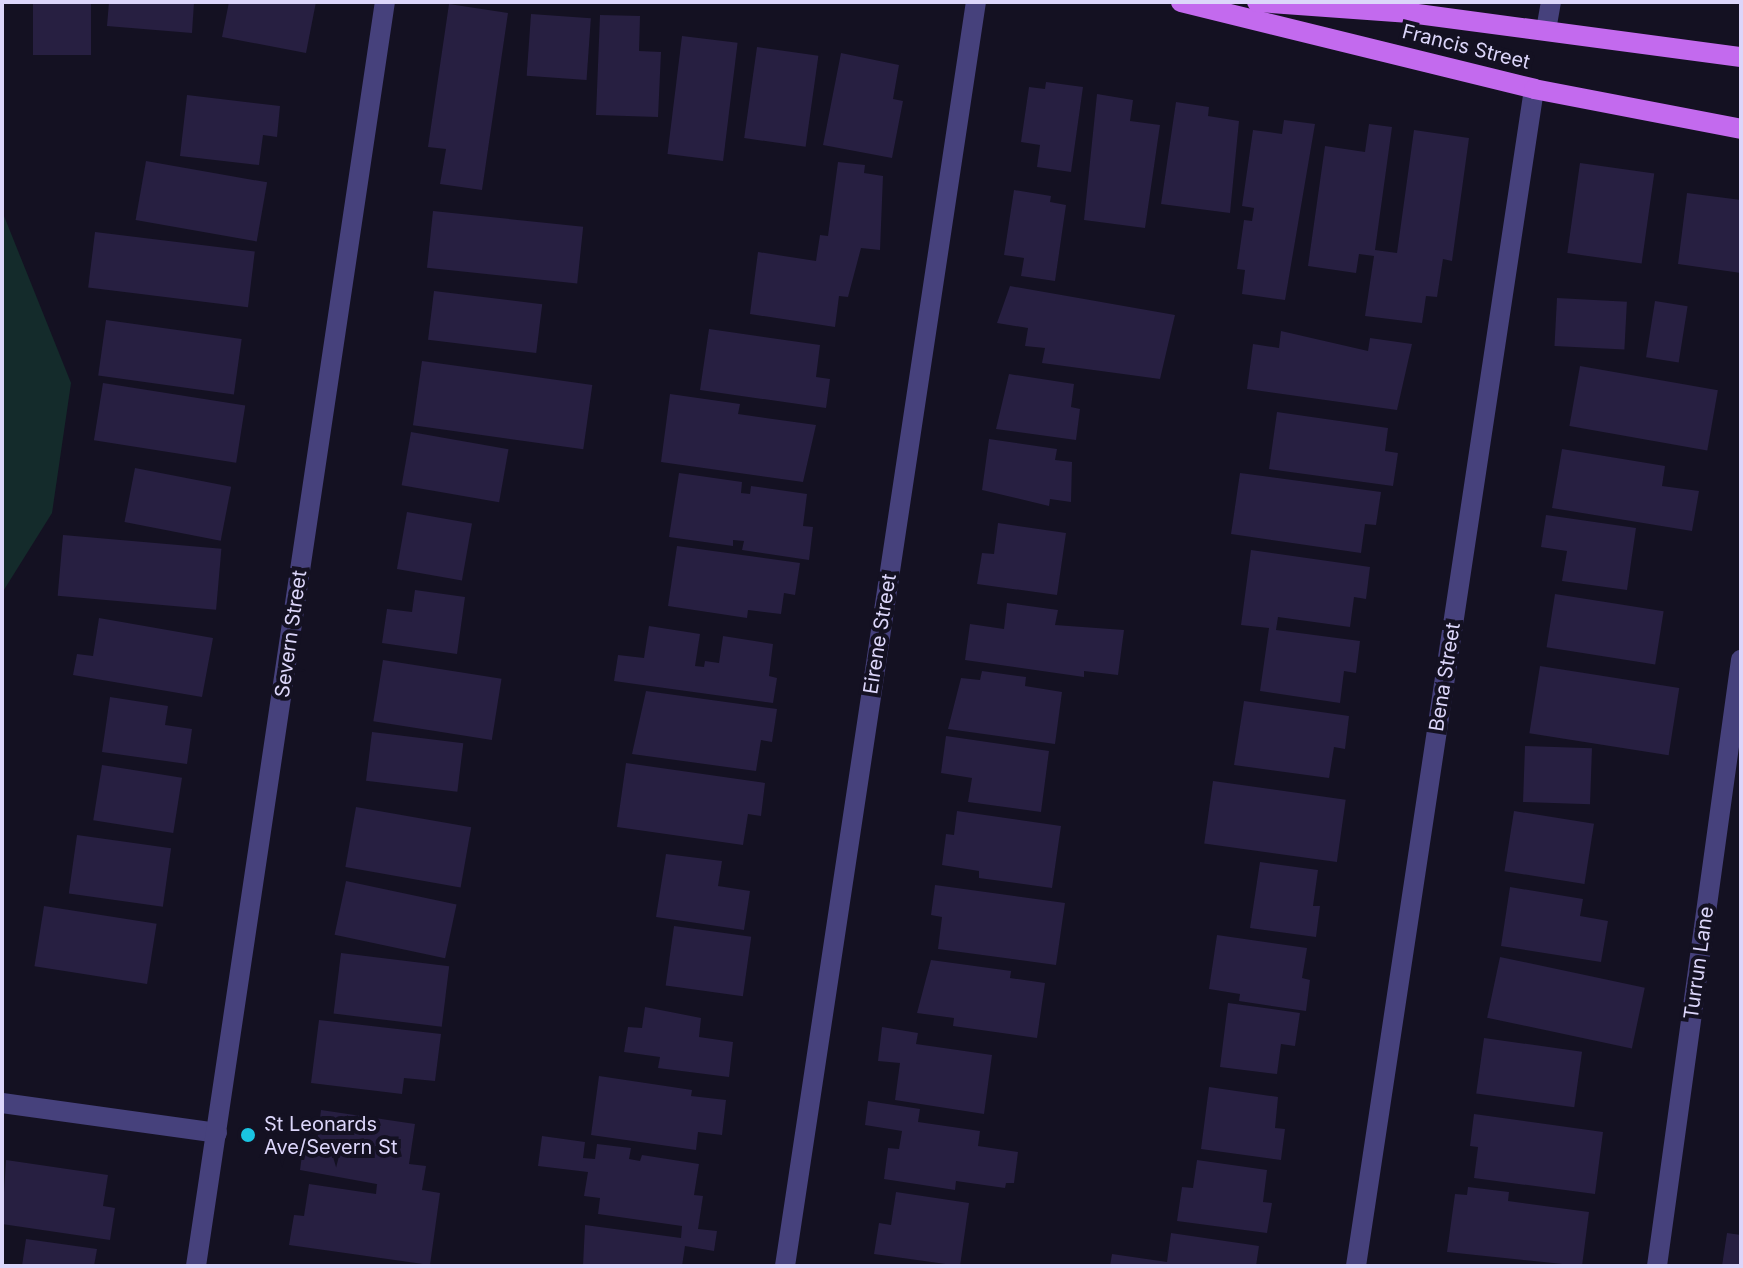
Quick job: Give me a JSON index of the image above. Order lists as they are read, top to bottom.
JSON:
{
  "streets": {
    "main road": ["Francis Street"],
    "street": [
      "Severn Street",
      "Eirene Street",
      "Bena Street",
      "Turrun Lane"
    ]
  },
  "crossings": [
    ["Francis Street", "Bena Street"]
  ],
  "places": ["St Leonards Ave/Severn St"]
}
